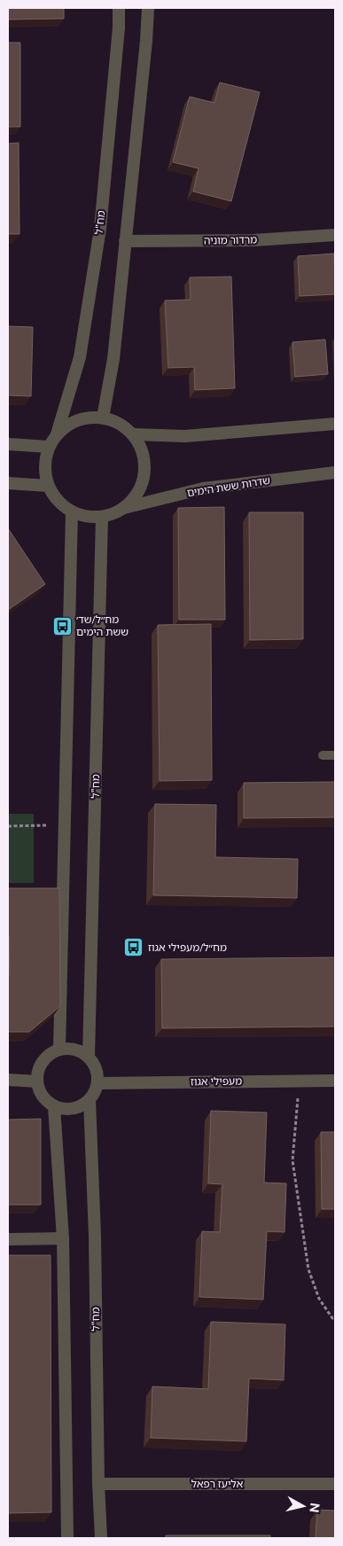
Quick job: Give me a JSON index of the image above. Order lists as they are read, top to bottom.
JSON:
{
  "streets": {
    "street": [
      "מח\"ל",
      "מרדור מוניה",
      "שדרות ששת הימים",
      "מעפילי אגוז",
      "אליעז רפאל"
    ]
  },
  "crossings": [
    ["מח\"ל", "שדרות ששת הימים"],
    ["מח\"ל", "מעפילי אגוז"],
    ["מח\"ל", "אליעז רפאל"]
  ],
  "places": {
    "bus stop": ["מח״ל/שד׳ ששת הימים", "מח״ל/מעפילי אגוז"]
  },
  "north": "right"
}
